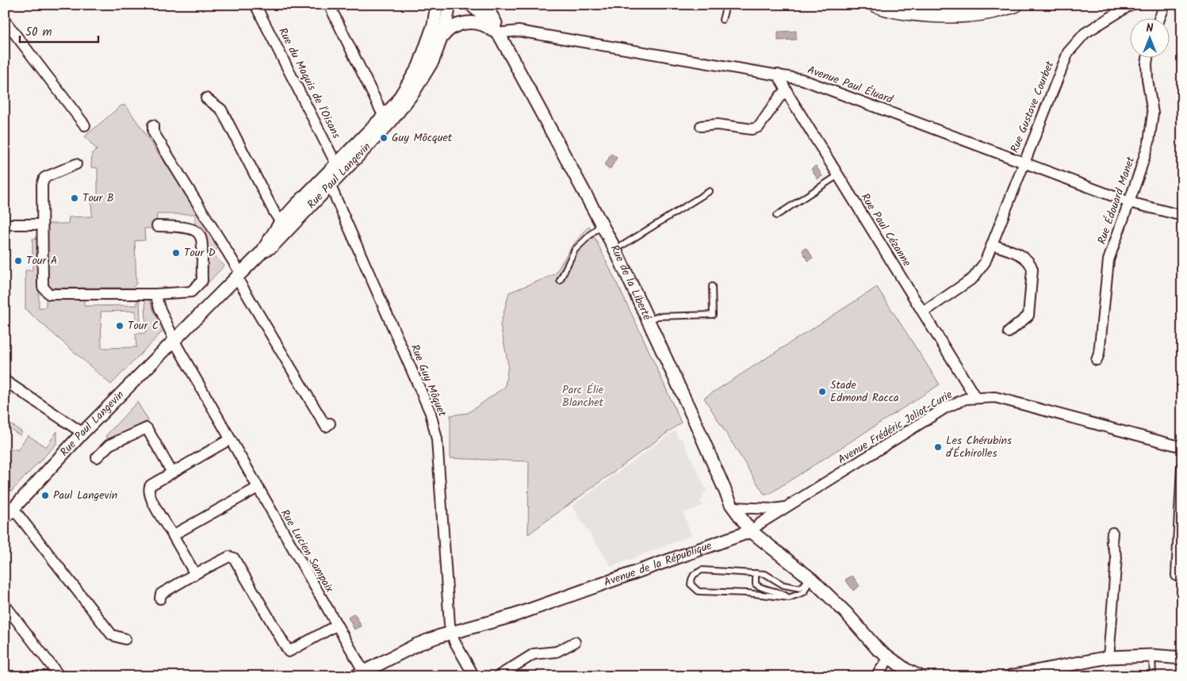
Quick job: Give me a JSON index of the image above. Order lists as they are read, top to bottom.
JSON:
{
  "streets": {
    "street": [
      "Rue du Maquis de l'Oisans",
      "Avenue Paul Éluard",
      "Rue Gustave Courbet",
      "Rue Paul Langevin",
      "Rue Édouard Manet",
      "Rue Paul Cézanne",
      "Rue de la Liberté",
      "Rue Guy Môquet",
      "Avenue Frédéric Joliot-Curie",
      "Rue Lucien Sampaix",
      "Avenue de la République"
    ]
  },
  "crossings": [
    ["Rue du Maquis de l'Oisans", "Rue Paul Langevin"],
    ["Avenue Paul Éluard", "Rue Gustave Courbet"],
    ["Avenue Paul Éluard", "Rue Édouard Manet"],
    ["Avenue Paul Éluard", "Rue Paul Cézanne"],
    ["Avenue Paul Éluard", "Rue de la Liberté"],
    ["Rue Gustave Courbet", "Rue Paul Cézanne"],
    ["Rue Paul Langevin", "Rue Guy Môquet"],
    ["Rue Paul Langevin", "Rue Lucien Sampaix"],
    ["Rue Paul Cézanne", "Avenue Frédéric Joliot-Curie"],
    ["Rue de la Liberté", "Avenue Frédéric Joliot-Curie"],
    ["Rue de la Liberté", "Avenue de la République"],
    ["Rue Guy Môquet", "Avenue de la République"],
    ["Avenue Frédéric Joliot-Curie", "Avenue de la République"],
    ["Rue Lucien Sampaix", "Avenue de la République"]
  ],
  "parks": ["Parc Élie Blanchet"],
  "places": [
    "Guy Môcquet",
    "Tour B",
    "Tour D",
    "Tour A",
    "Tour C",
    "Stade Edmond Racca",
    "Les Chérubins d'Échirolles",
    "Paul Langevin"
  ],
  "scale_bar": "50 m",
  "north": "top"
}
